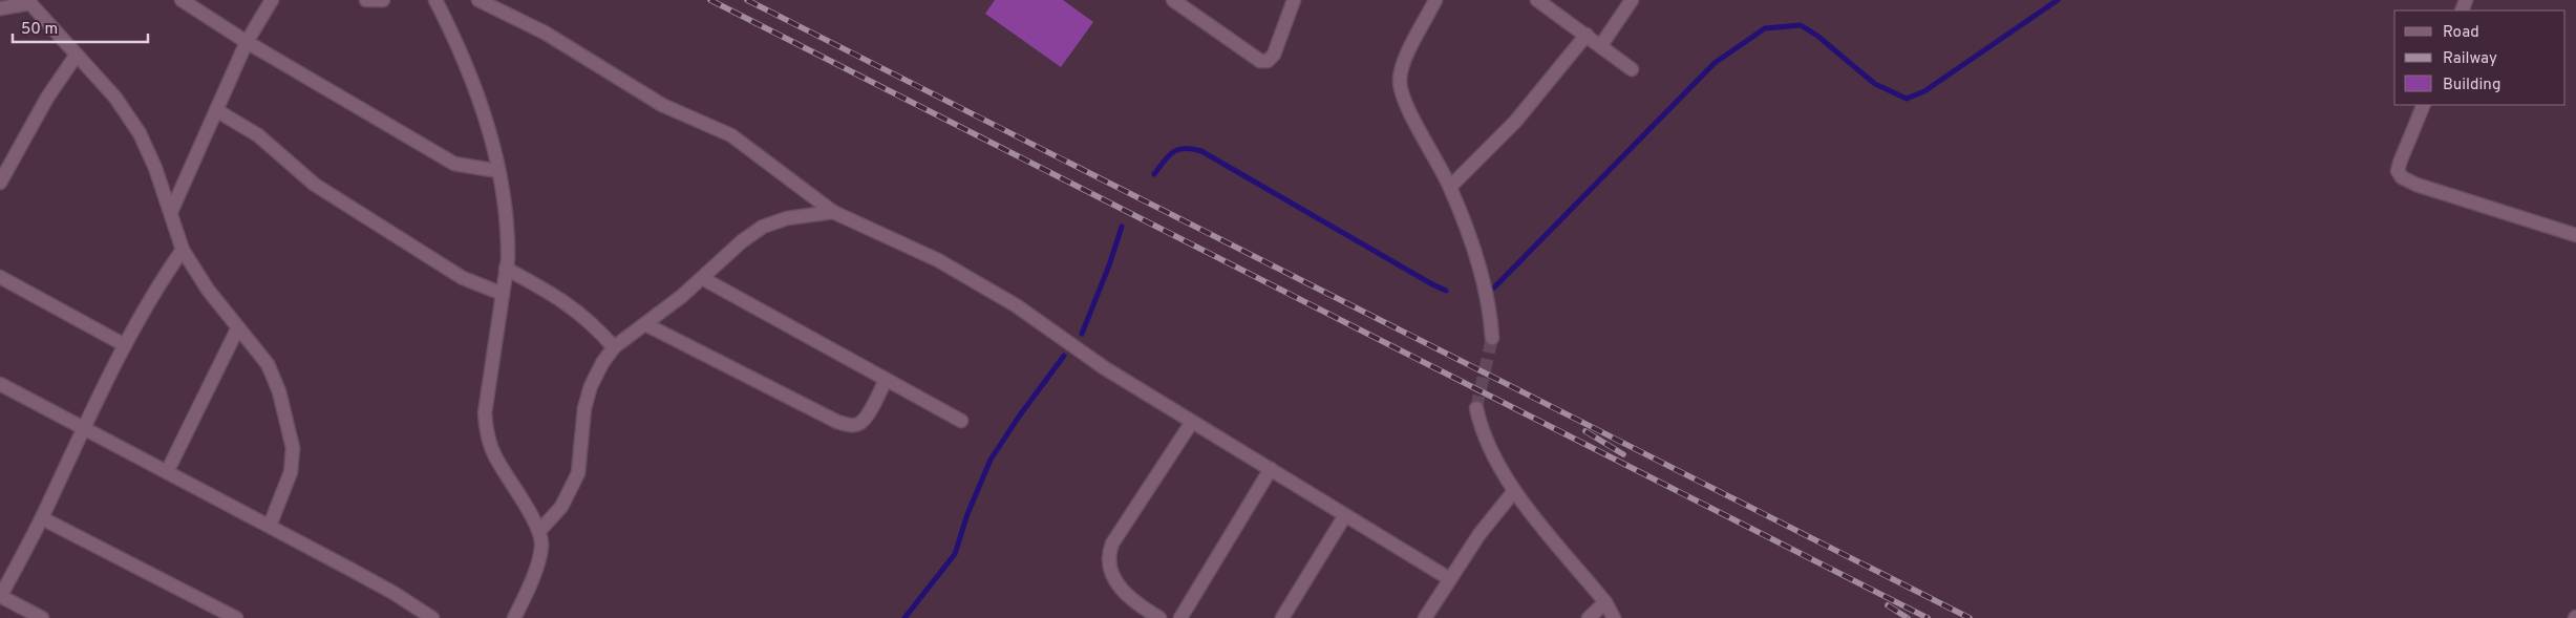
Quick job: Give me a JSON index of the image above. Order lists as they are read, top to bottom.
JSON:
{
  "legend": ["Road", "Railway", "Building"],
  "scale_bar": "50 m"
}
